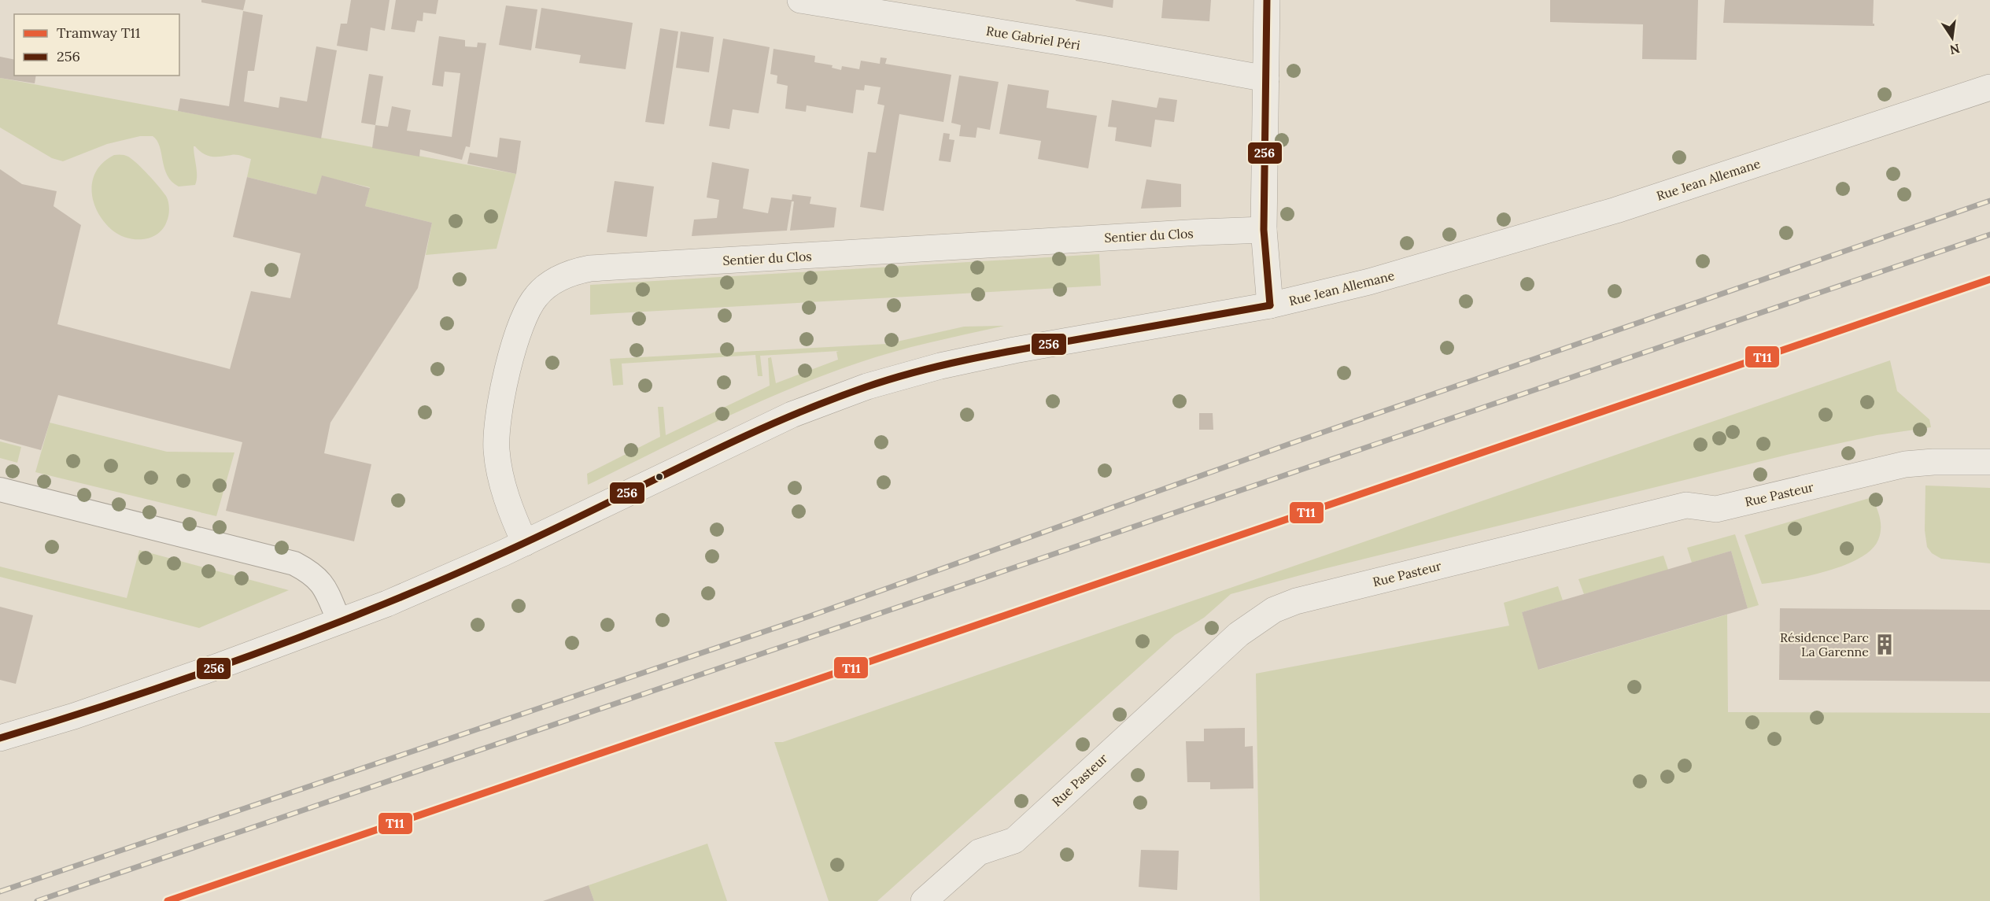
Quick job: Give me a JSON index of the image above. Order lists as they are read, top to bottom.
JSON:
{
  "streets": {
    "street": [
      "Rue Gabriel Péri",
      "Rue Jean Allemane",
      "Sentier du Clos",
      "Rue Pasteur"
    ]
  },
  "crossings": [
    ["Rue Jean Allemane", "Sentier du Clos"]
  ],
  "places": {
    "building": ["Résidence Parc La Garenne"]
  },
  "lines": ["transit line 256", "tram line T11"],
  "legend": ["Tramway T11", "256"],
  "north": "bottom"
}
